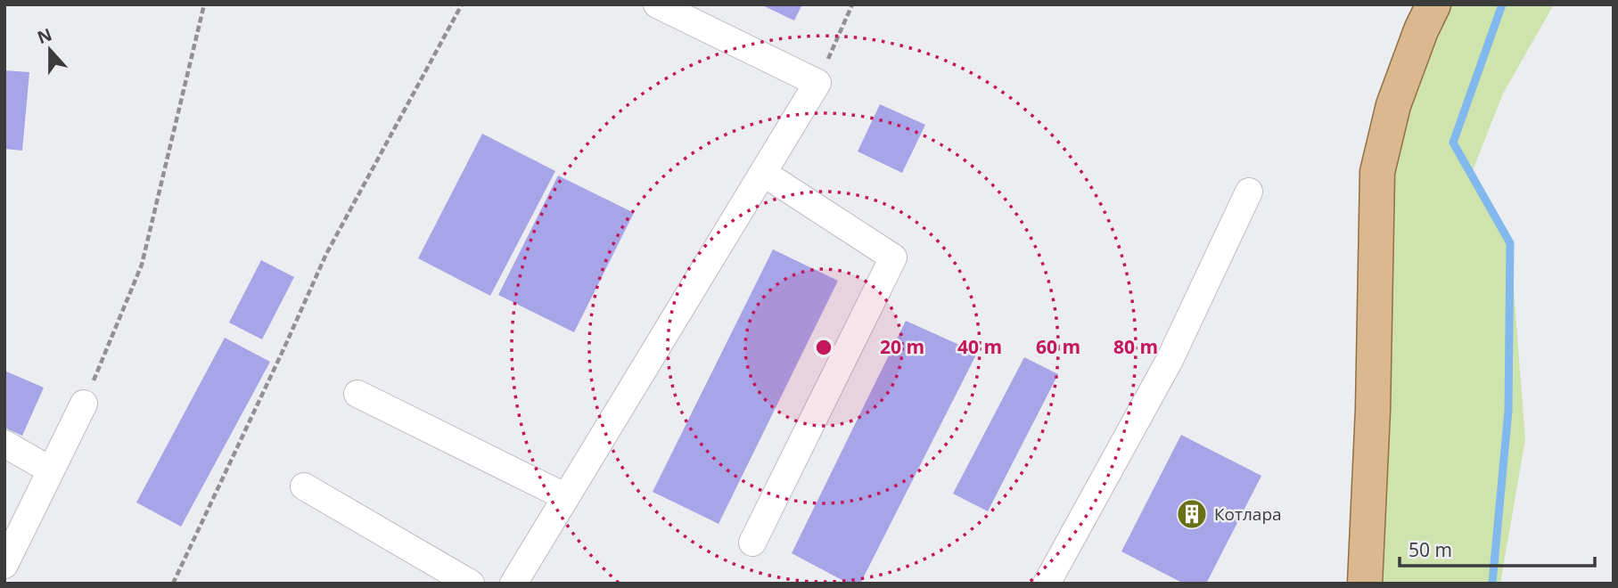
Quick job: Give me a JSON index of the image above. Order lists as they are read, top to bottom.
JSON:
{
  "places": {
    "building": ["Котлара"]
  },
  "scale_bar": "50 m",
  "north": "top",
  "rings": [
    "20 m",
    "40 m",
    "60 m",
    "80 m"
  ]
}
